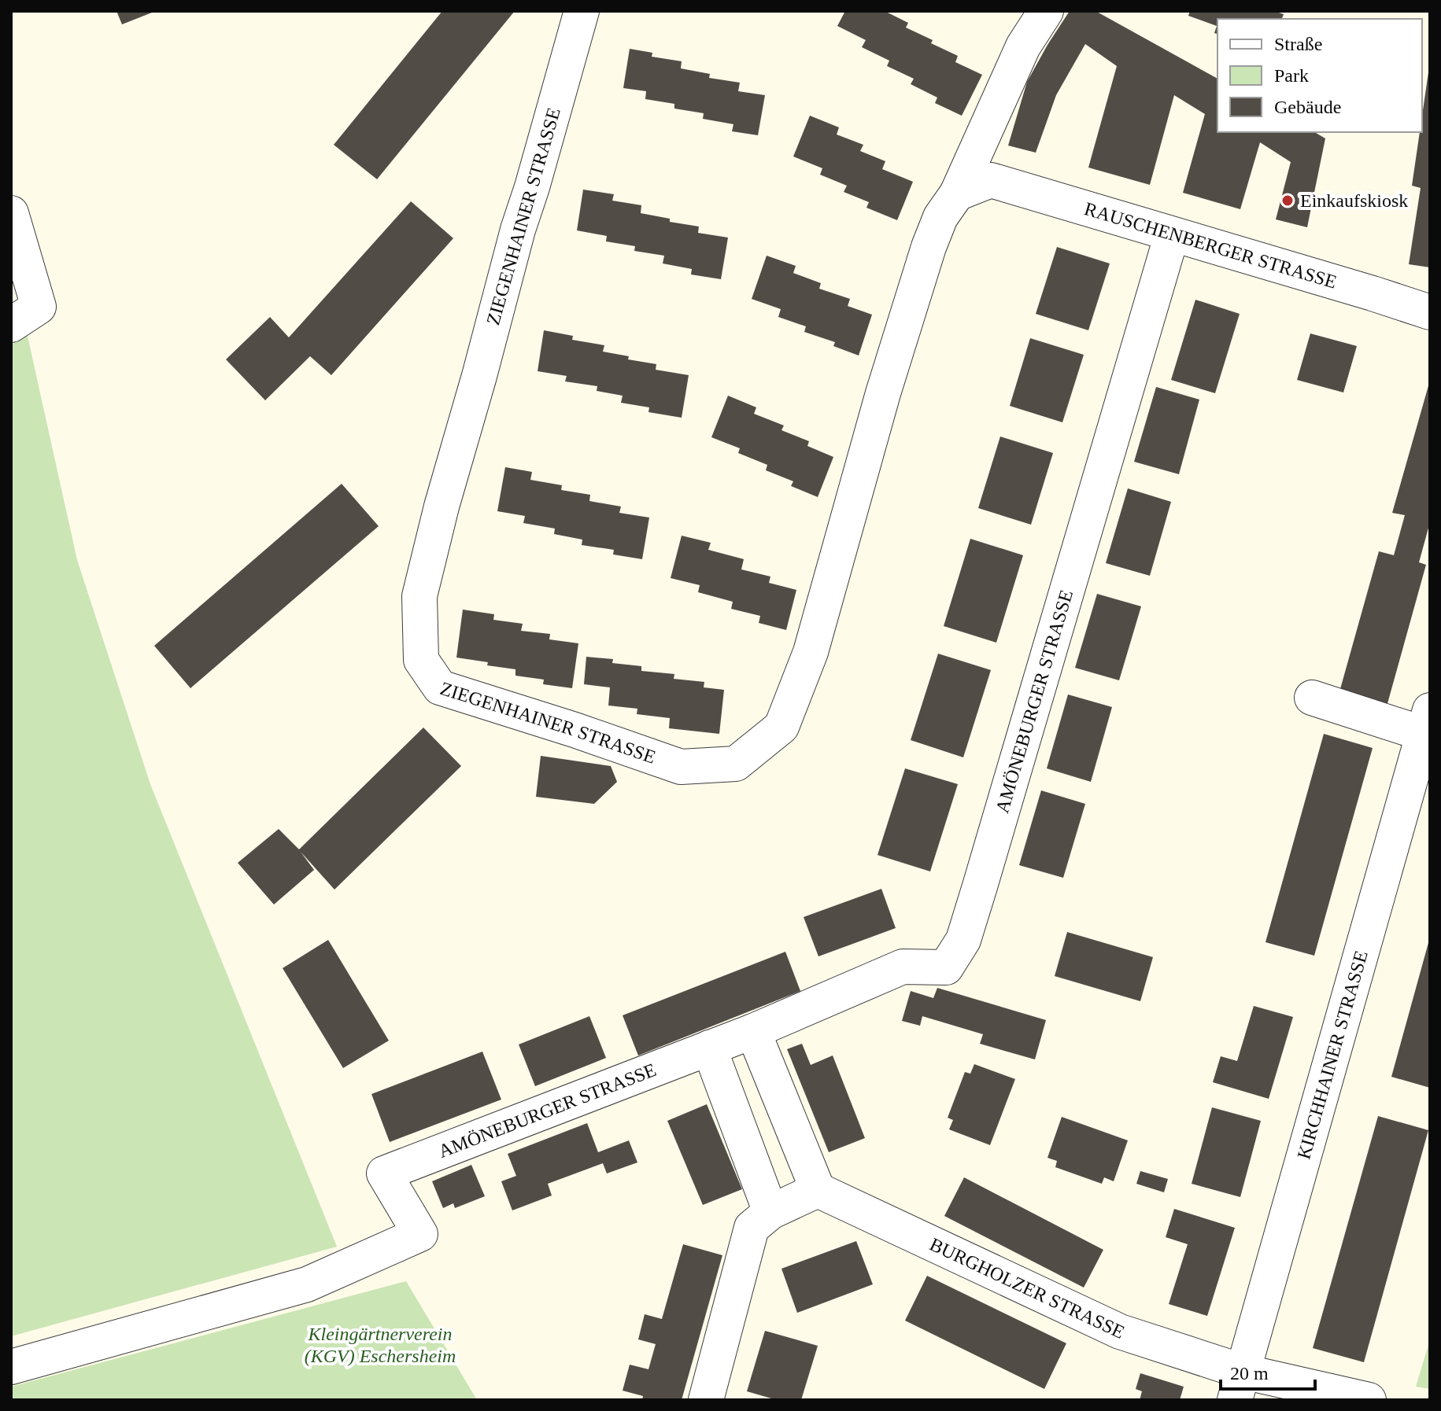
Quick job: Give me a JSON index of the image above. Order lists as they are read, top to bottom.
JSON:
{
  "streets": {
    "street": [
      "ZIEGENHAINER STRASSE",
      "RAUSCHENBERGER STRASSE",
      "AMÖNEBURGER STRASSE",
      "KIRCHHAINER STRASSE",
      "BURGHOLZER STRASSE"
    ]
  },
  "crossings": [
    ["ZIEGENHAINER STRASSE", "RAUSCHENBERGER STRASSE"],
    ["RAUSCHENBERGER STRASSE", "AMÖNEBURGER STRASSE"],
    ["KIRCHHAINER STRASSE", "BURGHOLZER STRASSE"]
  ],
  "parks": ["Kleingärtnerverein (KGV) Eschersheim"],
  "places": ["Einkaufskiosk"],
  "legend": ["Straße", "Park", "Gebäude"],
  "scale_bar": "20 m"
}
